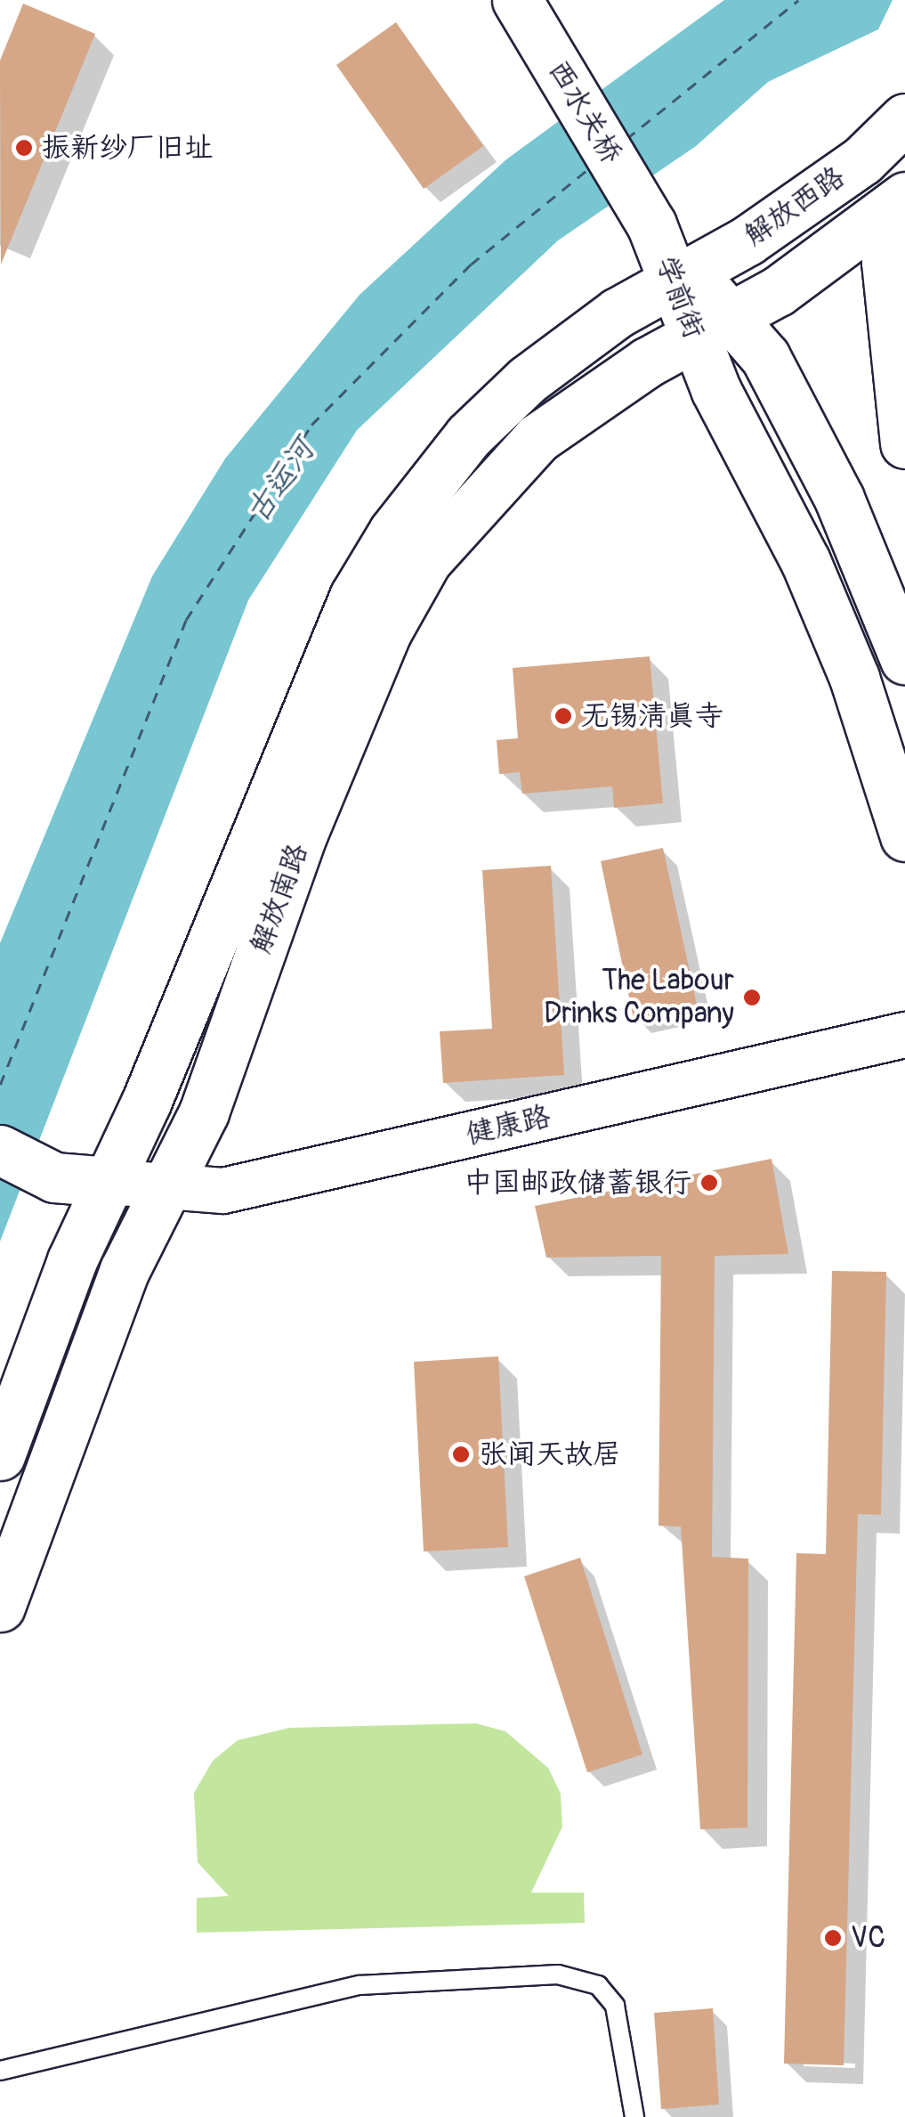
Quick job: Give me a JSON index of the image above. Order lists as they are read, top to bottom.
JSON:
{
  "streets": {
    "main road": [
      "西水关桥",
      "解放西路",
      "学前街",
      "解放南路"
    ],
    "street": ["健康路"]
  },
  "crossings": [
    ["西水关桥", "学前街"],
    ["解放西路", "学前街"],
    ["解放西路", "解放南路"],
    ["学前街", "解放南路"],
    ["解放南路", "健康路"]
  ],
  "water": ["古运河"],
  "places": [
    "振新纱厂旧址",
    "无锡清真寺",
    "The Labour Drinks Company",
    "中国邮政储蓄银行",
    "张闻天故居",
    "VC"
  ]
}
